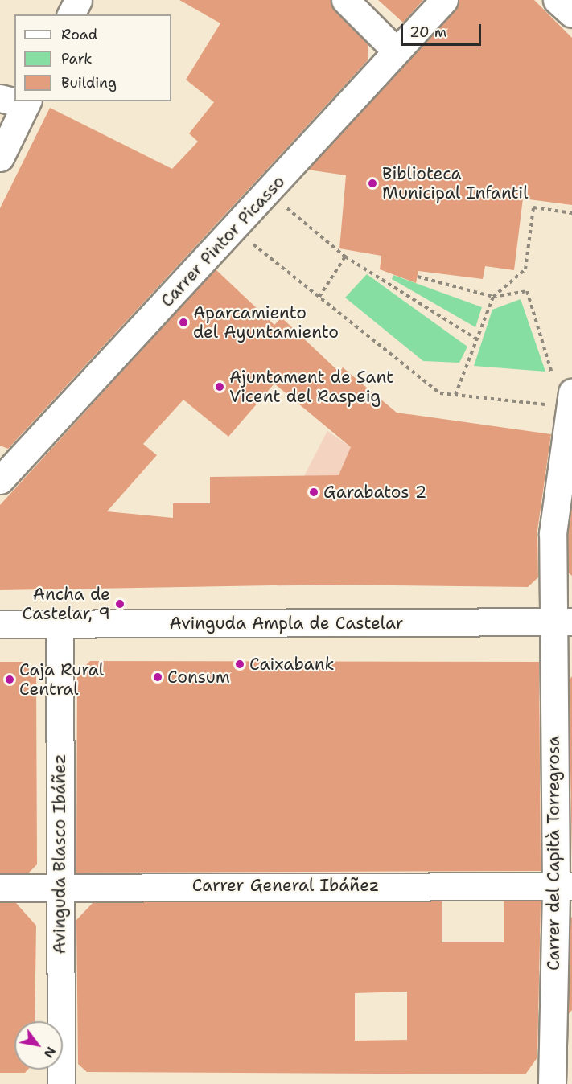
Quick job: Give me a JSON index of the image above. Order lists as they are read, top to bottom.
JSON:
{
  "streets": {
    "street": [
      "Carrer Pintor Picasso",
      "Avinguda Ampla de Castelar",
      "Carrer del Capità Torregrosa",
      "Avinguda Blasco Ibáñez",
      "Carrer General Ibáñez"
    ]
  },
  "crossings": [
    ["Avinguda Ampla de Castelar", "Carrer del Capità Torregrosa"],
    ["Avinguda Ampla de Castelar", "Avinguda Blasco Ibáñez"],
    ["Carrer del Capità Torregrosa", "Carrer General Ibáñez"],
    ["Avinguda Blasco Ibáñez", "Carrer General Ibáñez"]
  ],
  "places": [
    "Biblioteca Municipal Infantil",
    "Aparcamiento del Ayuntamiento",
    "Ajuntament de Sant Vicent del Raspeig",
    "Garabatos 2",
    "Ancha de Castelar, 9",
    "Caixabank",
    "Consum",
    "Caja Rural Central"
  ],
  "legend": ["Road", "Park", "Building"],
  "scale_bar": "20 m",
  "north": "bottom right"
}
